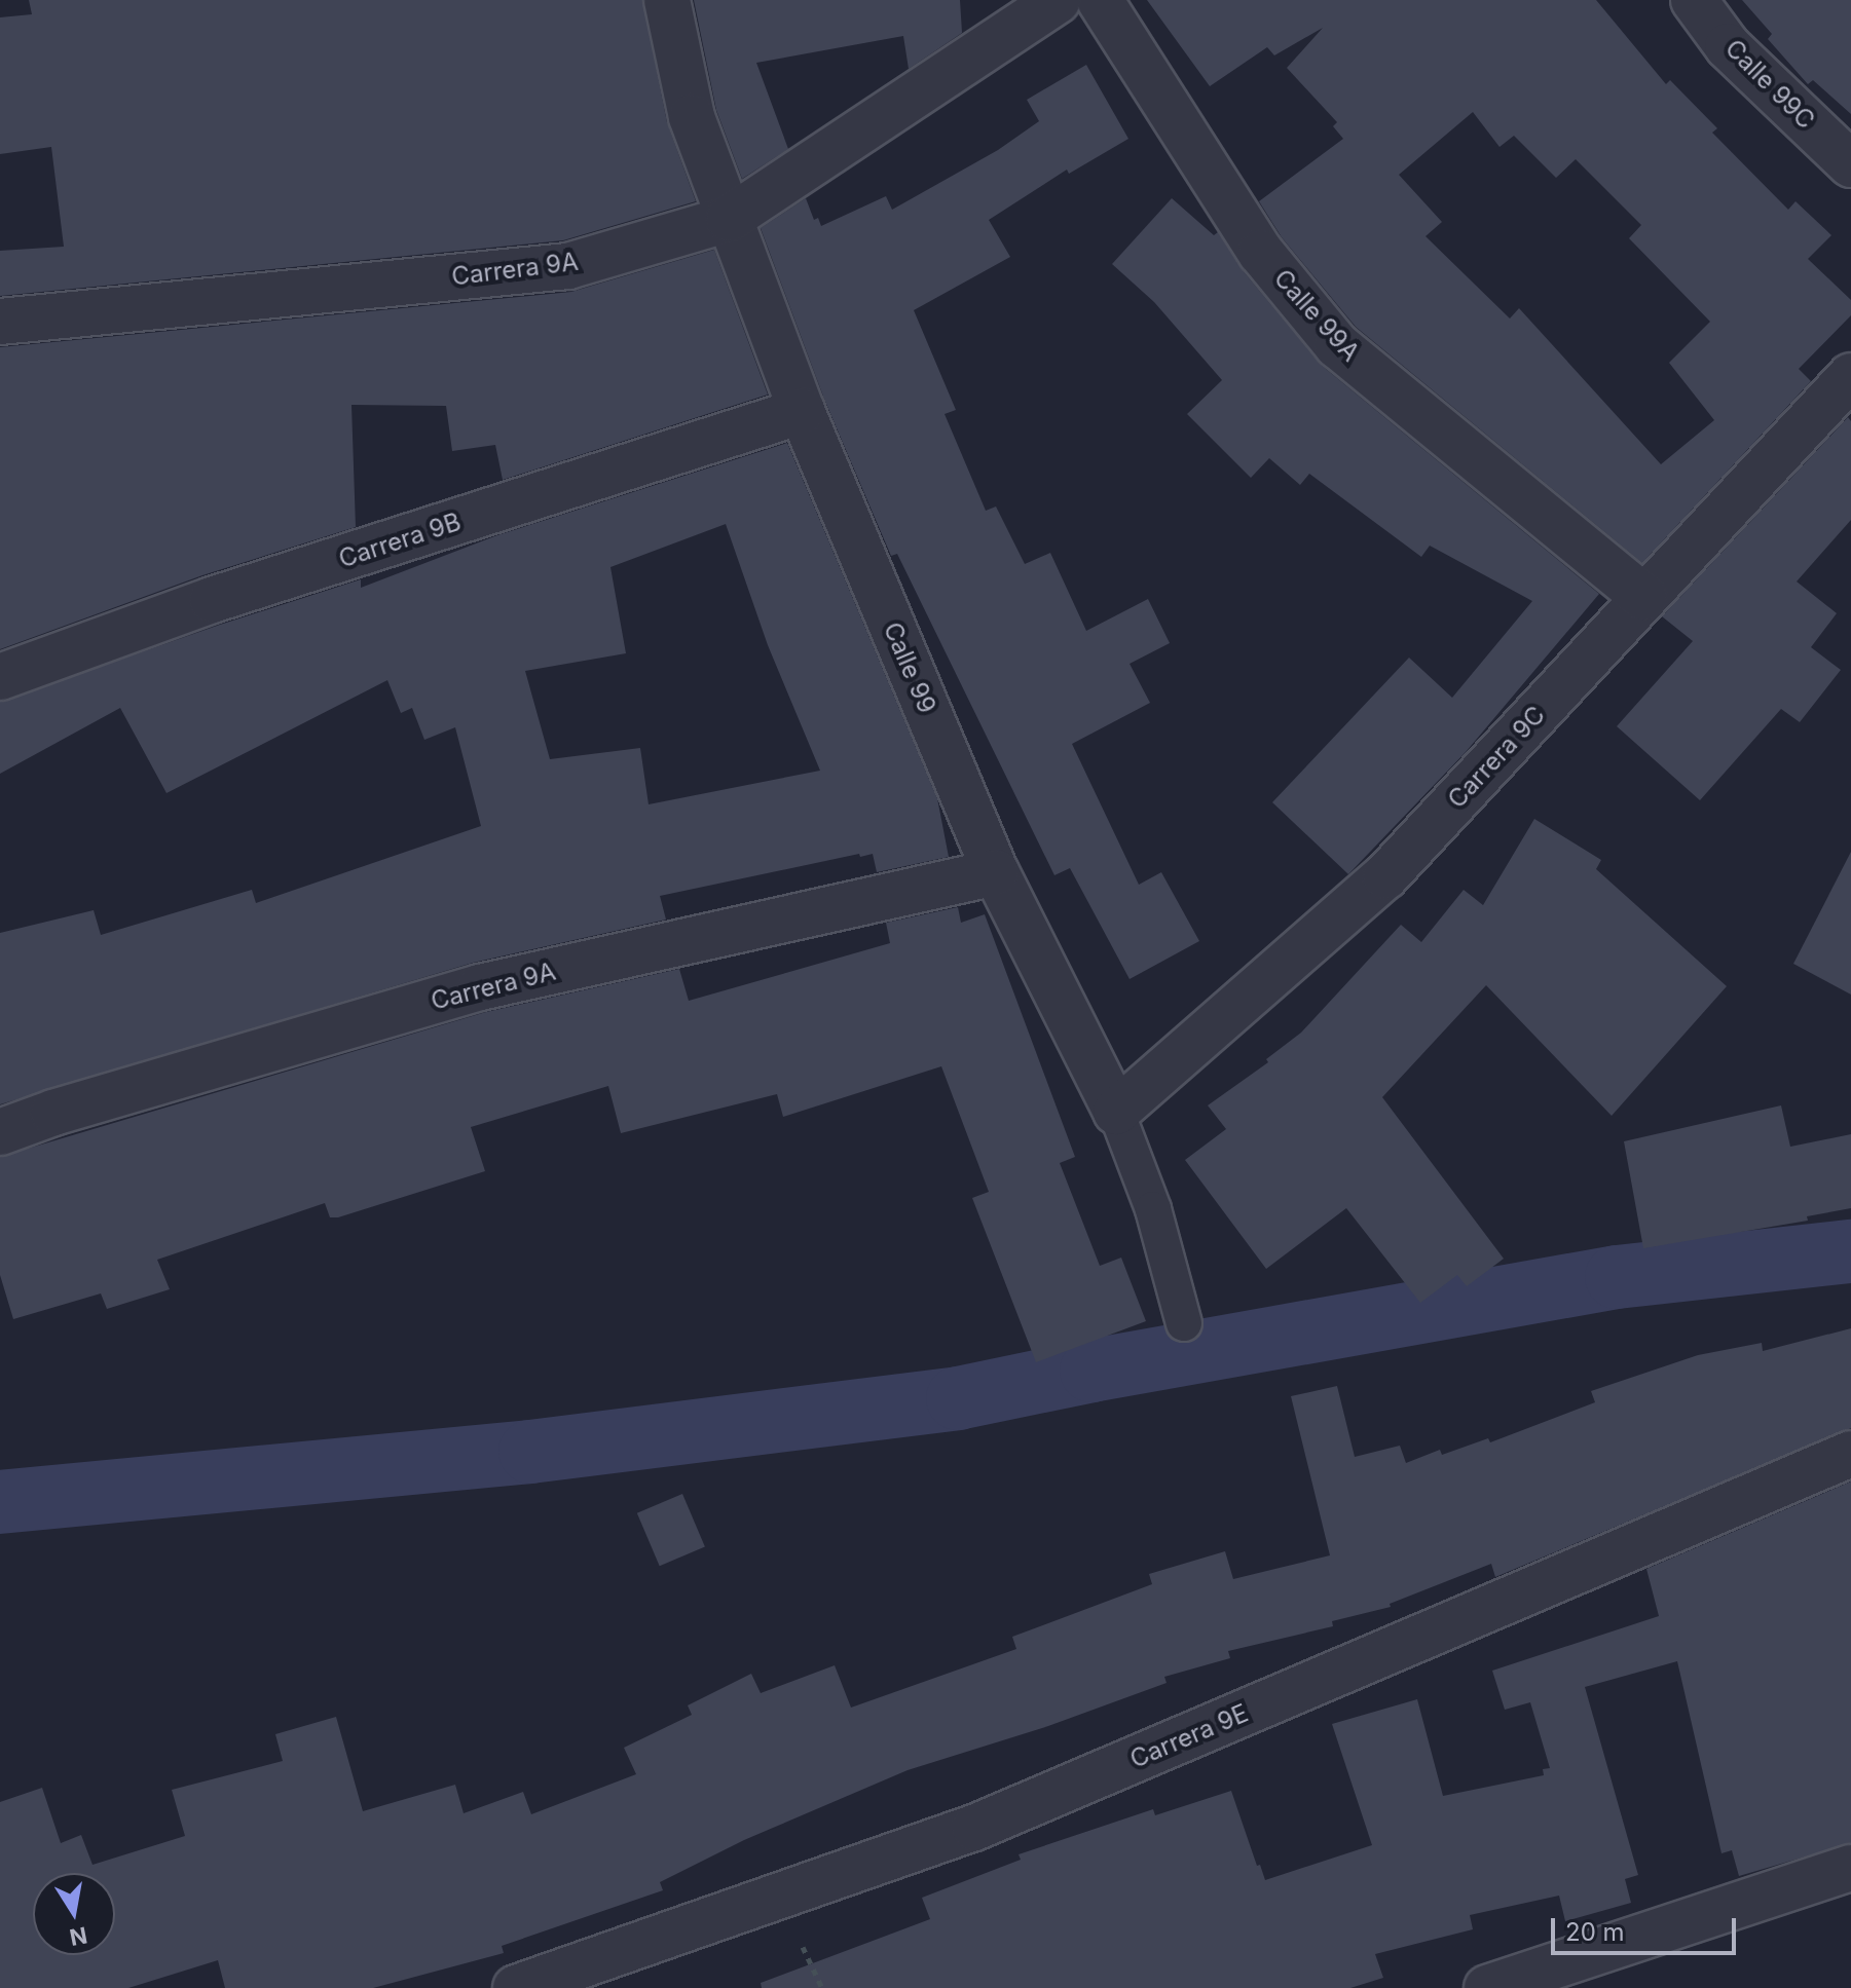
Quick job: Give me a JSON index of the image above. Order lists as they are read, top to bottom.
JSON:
{
  "streets": {
    "street": [
      "Calle 99C",
      "Carrera 9A",
      "Calle 99A",
      "Carrera 9B",
      "Calle 99",
      "Carrera 9C",
      "Carrera 9E"
    ]
  },
  "crossings": [
    ["Carrera 9A", "Calle 99"],
    ["Calle 99A", "Carrera 9C"],
    ["Carrera 9B", "Calle 99"],
    ["Calle 99", "Carrera 9C"]
  ],
  "scale_bar": "20 m",
  "north": "bottom"
}
